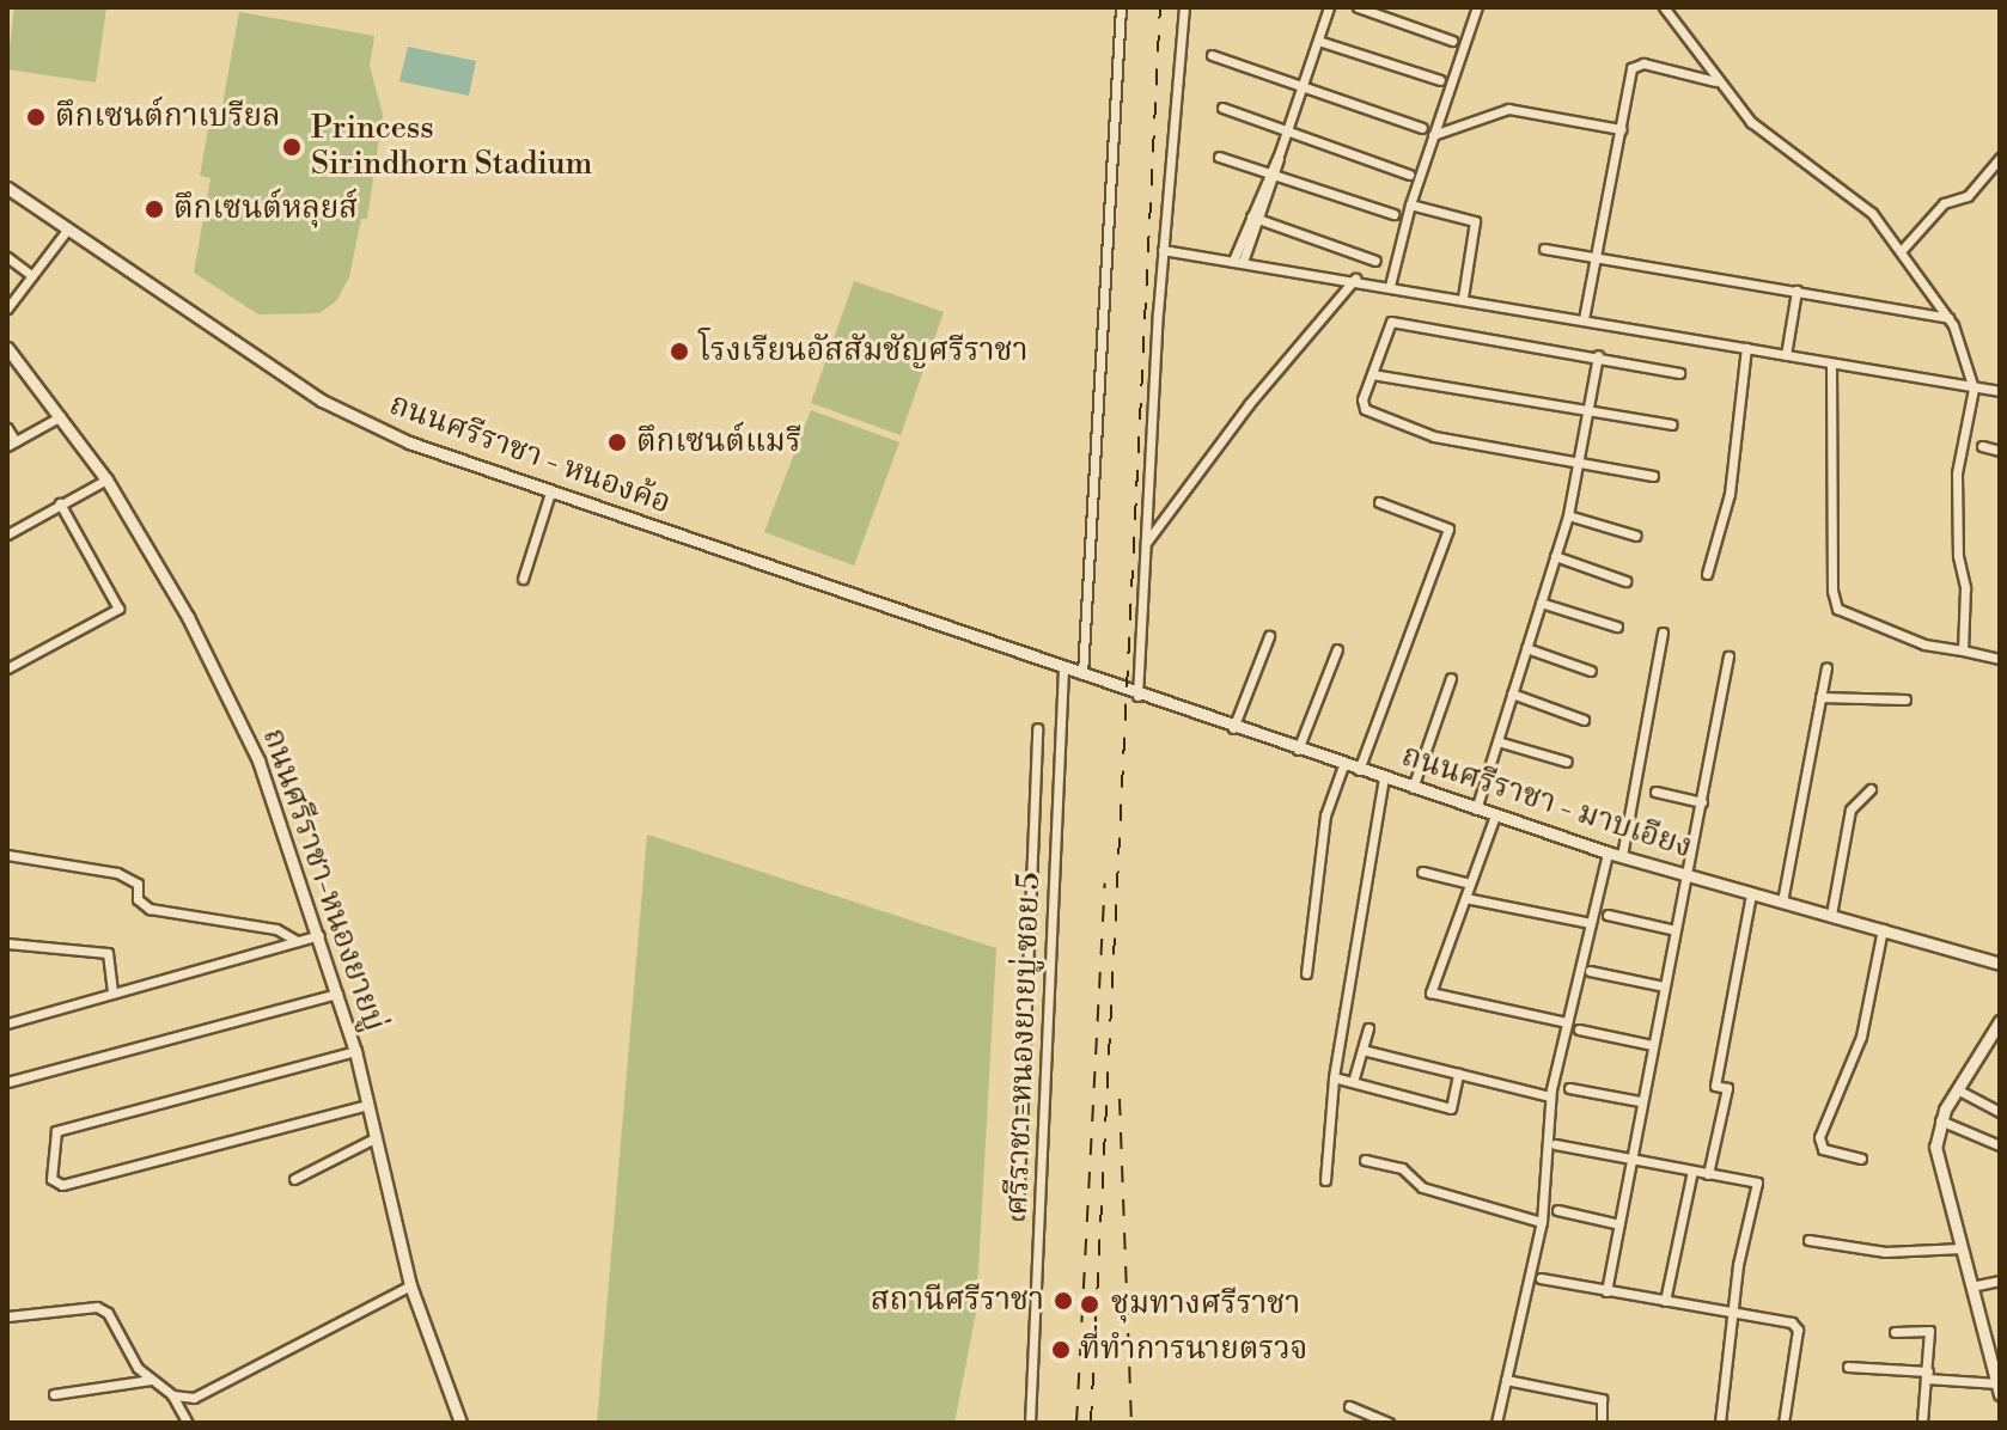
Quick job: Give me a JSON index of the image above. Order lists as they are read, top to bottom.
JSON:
{
  "streets": {
    "main road": ["ถนนศรีราชา - หนองค้อ", "ถนนศรีราชา - มาบเอียง", "ถนนศรีราชา-หนองยายบู่"],
    "street": ["ศรีราชา-หนองยายบู่ ซอย 5"]
  },
  "crossings": [
    ["ถนนศรีราชา - หนองค้อ", "ถนนศรีราชา - มาบเอียง"],
    ["ถนนศรีราชา - หนองค้อ", "ศรีราชา-หนองยายบู่ ซอย 5"]
  ],
  "places": [
    "ตึกเซนต์กาเบรียล",
    "Princess Sirindhorn Stadium",
    "ตึกเซนต์หลุยส์",
    "โรงเรียนอัสสัมชัญศรีราชา",
    "ตึกเซนต์แมรี",
    "สถานีศรีราชา",
    "ชุมทางศรีราชา",
    "ที่ทำการนายตรวจ"
  ]
}
